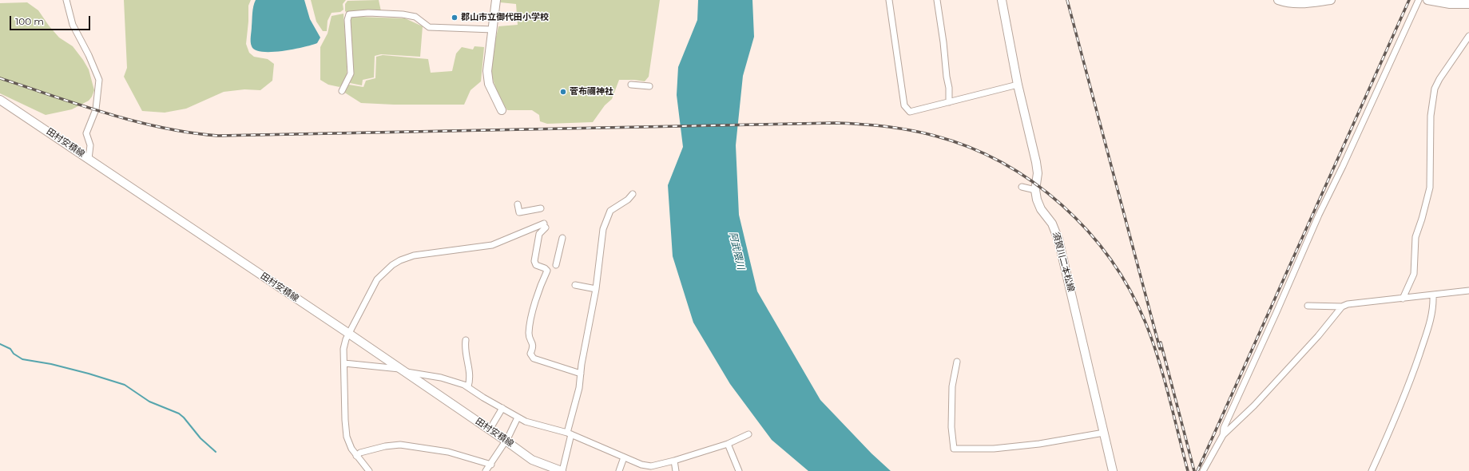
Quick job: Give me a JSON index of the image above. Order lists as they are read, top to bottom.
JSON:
{
  "streets": {
    "main road": ["田村安積線", "須賀川二本松線"]
  },
  "water": ["阿武隈川"],
  "places": ["郡山市立御代田小学校", "菅布禰神社"],
  "scale_bar": "100 m"
}
